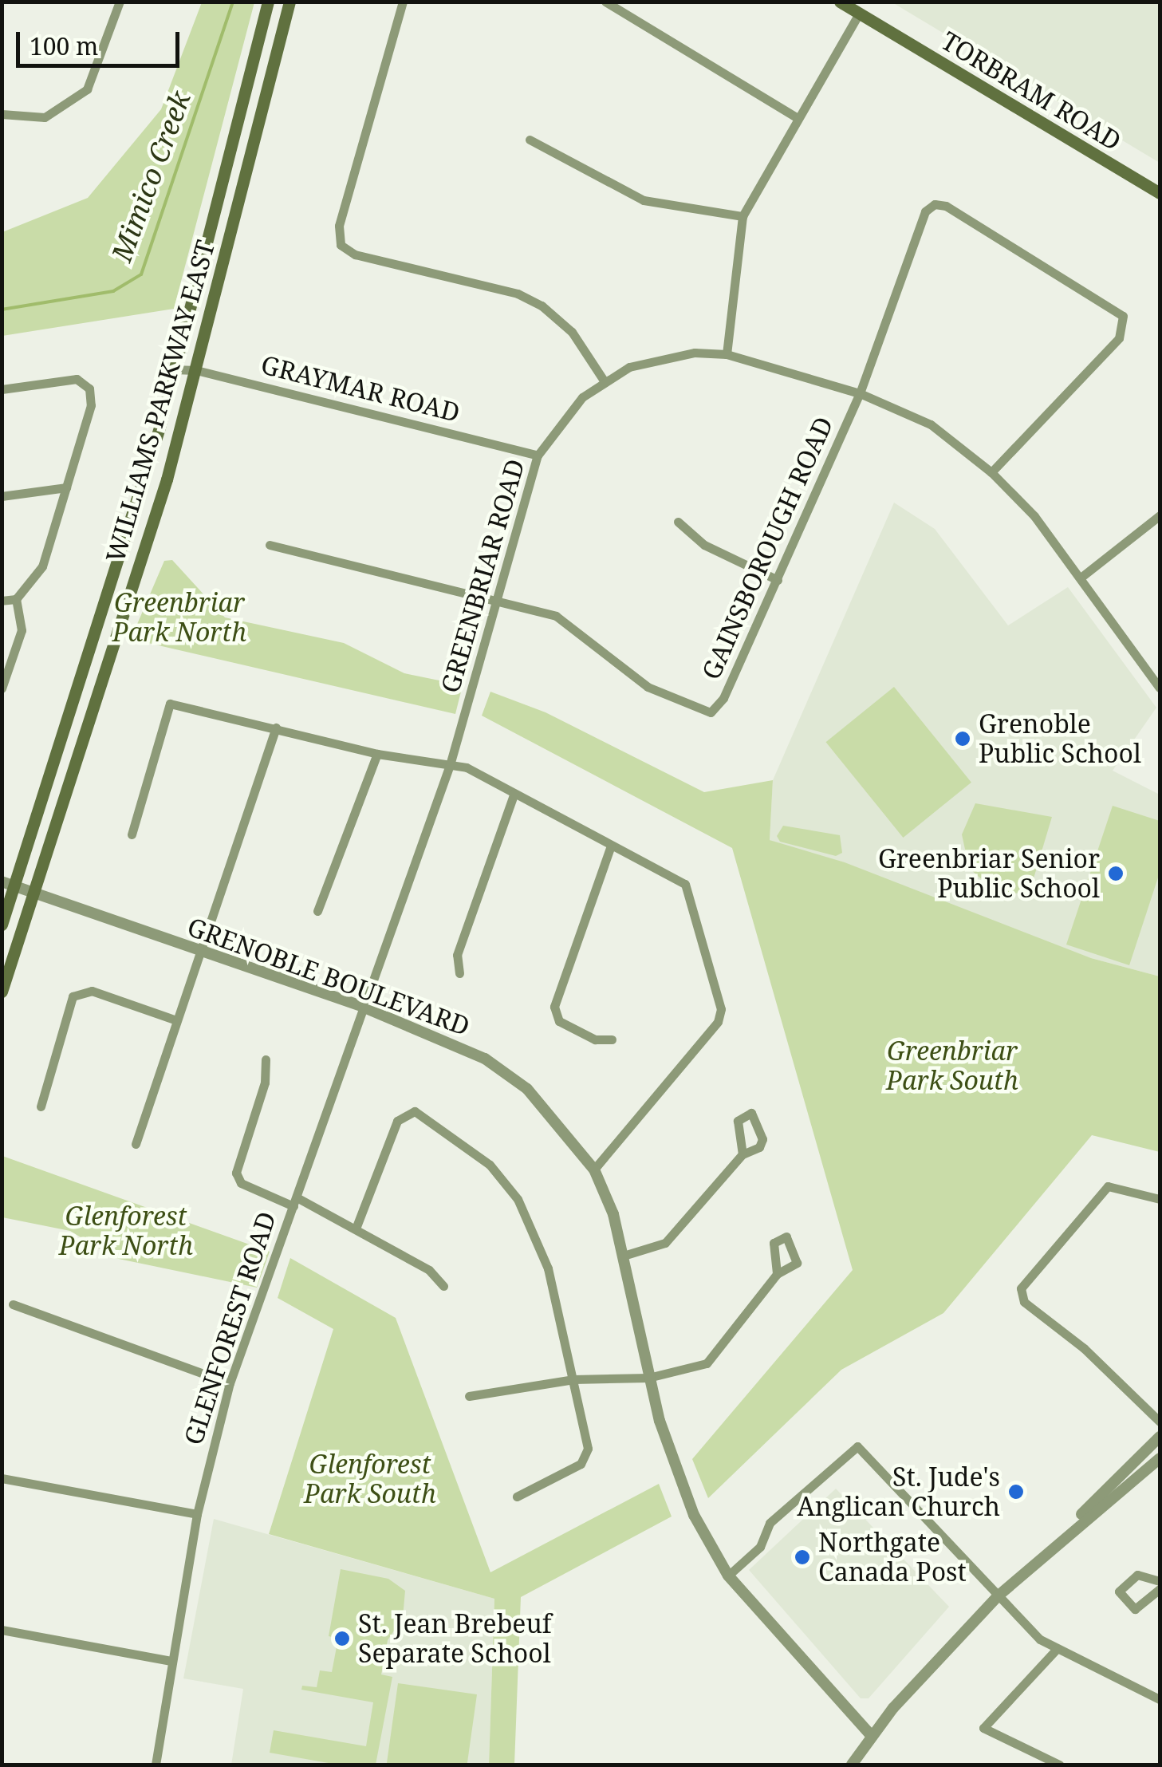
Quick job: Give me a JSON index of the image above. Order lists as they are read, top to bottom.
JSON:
{
  "streets": {
    "main road": ["TORBRAM ROAD", "WILLIAMS PARKWAY EAST"],
    "street": [
      "GRAYMAR ROAD",
      "GAINSBOROUGH ROAD",
      "GREENBRIAR ROAD",
      "GRENOBLE BOULEVARD",
      "GLENFOREST ROAD"
    ]
  },
  "crossings": [
    ["GRAYMAR ROAD", "WILLIAMS PARKWAY EAST"],
    ["GRAYMAR ROAD", "GREENBRIAR ROAD"],
    ["WILLIAMS PARKWAY EAST", "GRENOBLE BOULEVARD"],
    ["GAINSBOROUGH ROAD", "GREENBRIAR ROAD"],
    ["GREENBRIAR ROAD", "GRENOBLE BOULEVARD"],
    ["GREENBRIAR ROAD", "GLENFOREST ROAD"],
    ["GRENOBLE BOULEVARD", "GLENFOREST ROAD"]
  ],
  "water": ["Mimico Creek"],
  "parks": [
    "Greenbriar Park North",
    "Greenbriar Park South",
    "Glenforest Park North",
    "Glenforest Park South"
  ],
  "places": [
    "Grenoble Public School",
    "Greenbriar Senior Public School",
    "St. Jude's Anglican Church",
    "Northgate Canada Post",
    "St. Jean Brebeuf Separate School"
  ],
  "scale_bar": "100 m"
}
